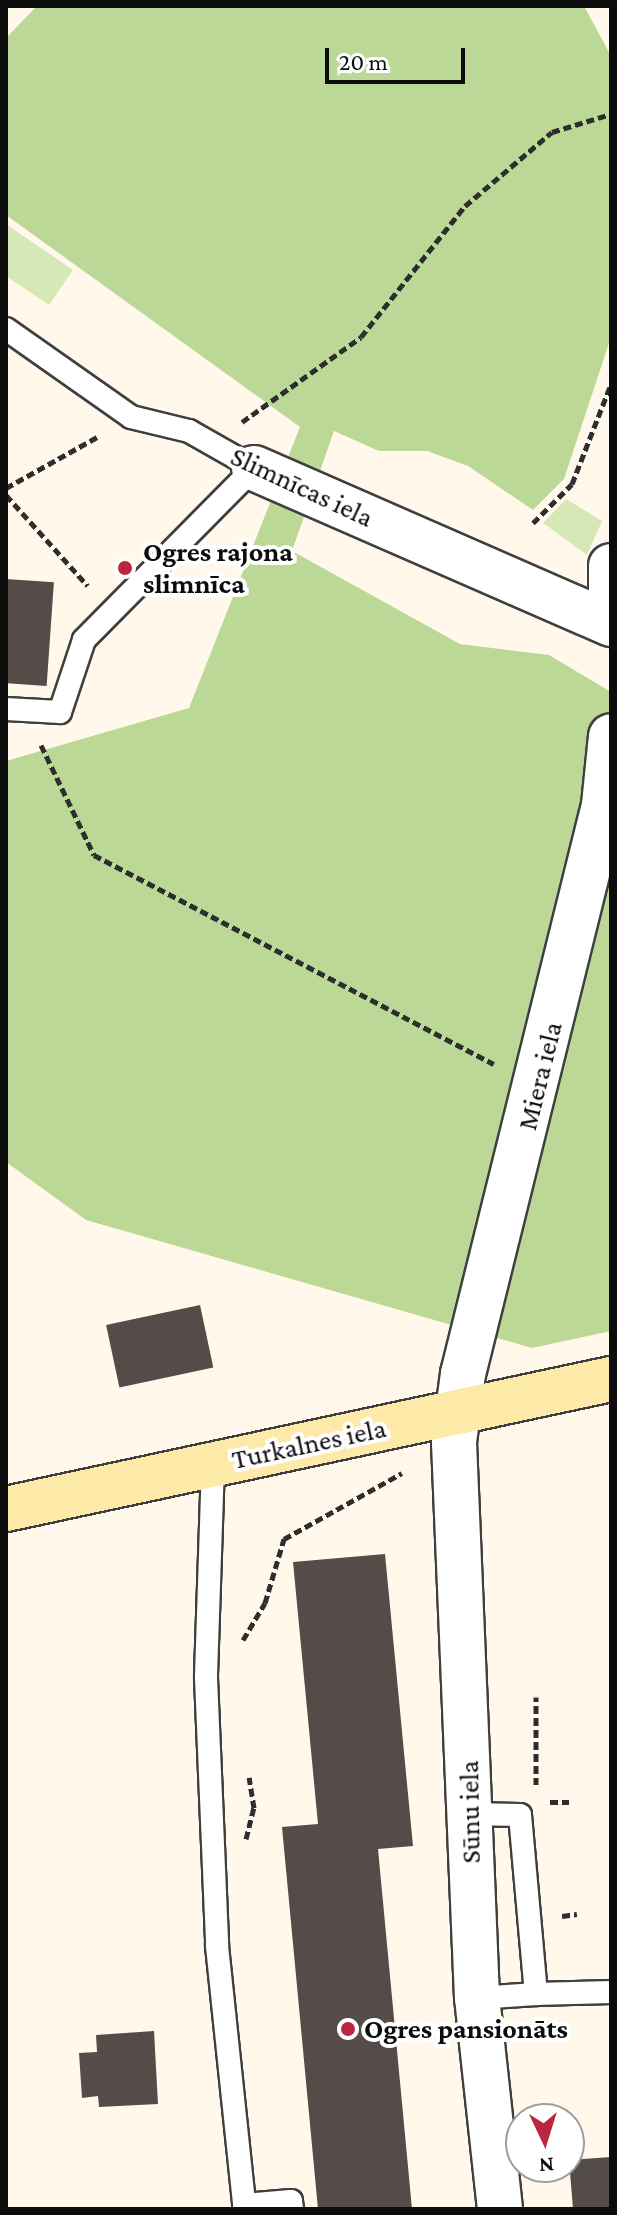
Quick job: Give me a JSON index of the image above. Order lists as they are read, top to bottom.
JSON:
{
  "streets": {
    "main road": ["Turkalnes iela"],
    "street": ["Slimnīcas iela", "Miera iela", "Sūnu iela"]
  },
  "crossings": [
    ["Miera iela", "Turkalnes iela"],
    ["Miera iela", "Sūnu iela"],
    ["Turkalnes iela", "Sūnu iela"]
  ],
  "places": ["Ogres rajona slimnīca", "Ogres pansionāts"],
  "scale_bar": "20 m",
  "north": "bottom"
}
